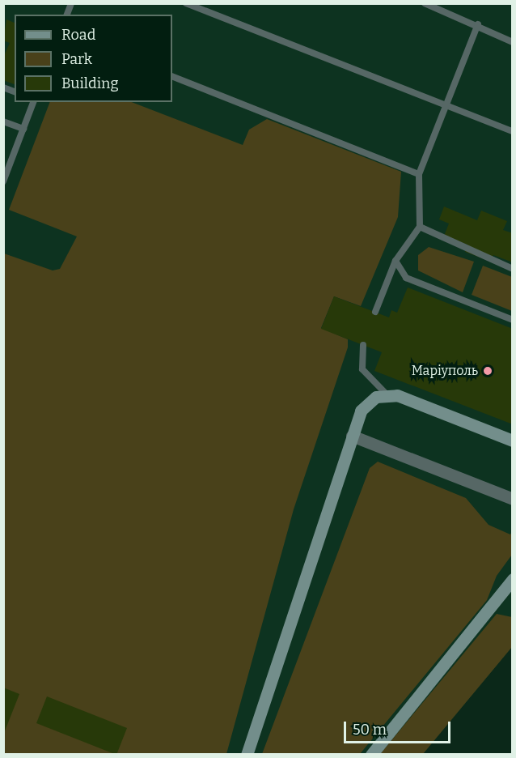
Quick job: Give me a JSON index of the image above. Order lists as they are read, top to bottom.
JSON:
{
  "places": ["Маріуполь"],
  "legend": ["Road", "Park", "Building"],
  "scale_bar": "50 m"
}
